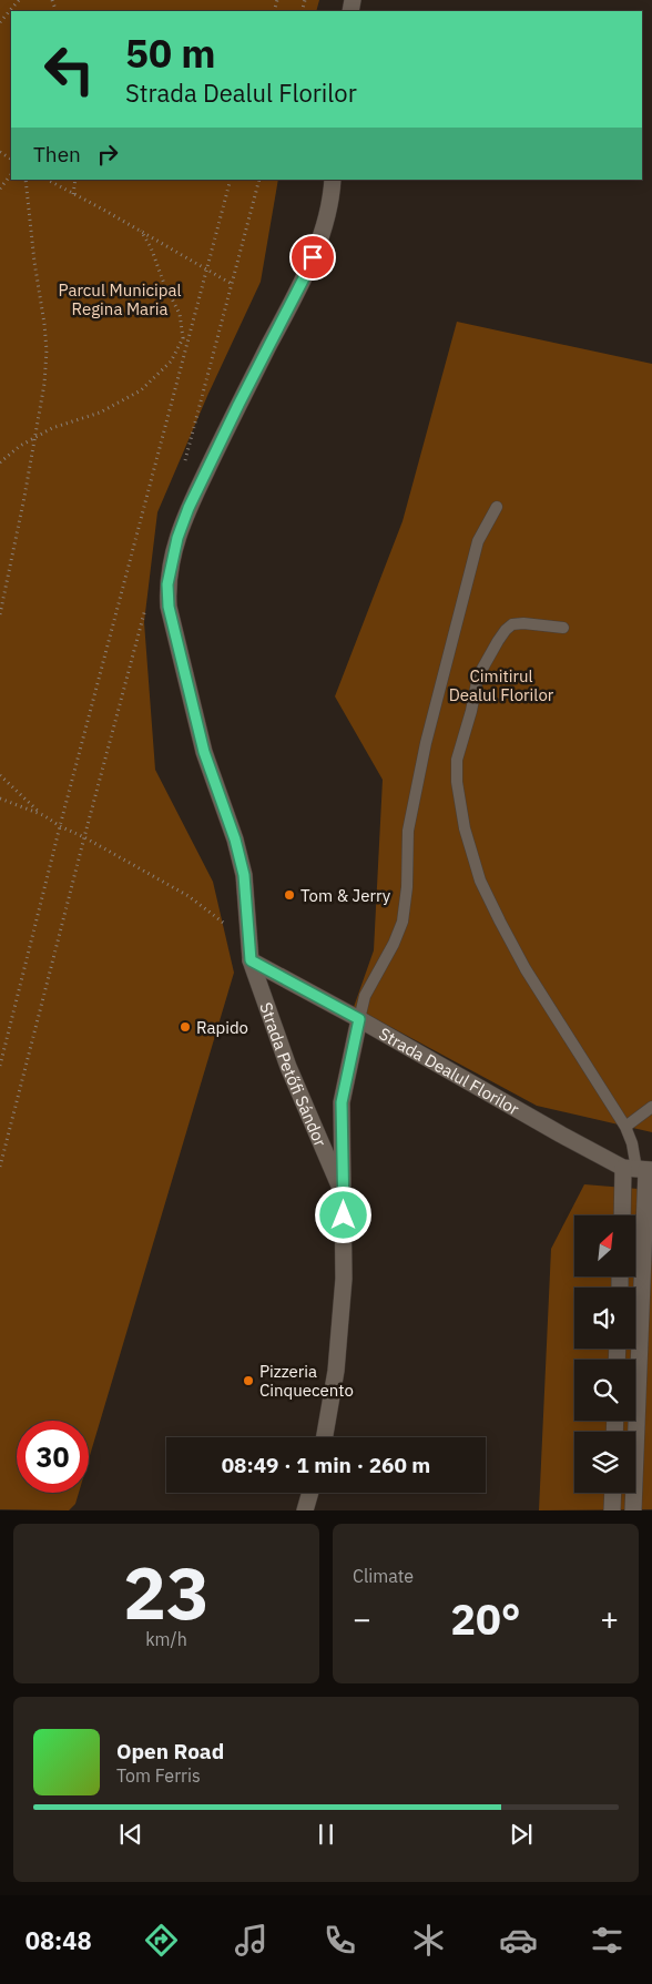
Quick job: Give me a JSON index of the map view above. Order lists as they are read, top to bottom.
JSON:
{
  "streets": {
    "street": ["Strada Dealul Florilor", "Strada Petőfi Sándor"]
  },
  "crossings": [
    ["Strada Dealul Florilor", "Strada Petőfi Sándor"]
  ],
  "parks": ["Parcul Municipal Regina Maria", "Cimitirul Dealul Florilor"],
  "places": ["Tom & Jerry", "Rapido", "Pizzeria Cinquecento"],
  "north": "top right",
  "page": {
    "turn": ["50 m", "Strada Dealul Florilor"],
    "then": "Then",
    "limit": "30",
    "trip": "08:49 · 1 min · 260 m",
    "tile": [
      ["23", "km/h"],
      "Climate"
    ],
    "heat": ["−", "20°", "+"],
    "song": ["Open Road", "Tom Ferris"],
    "tabs": "08:48"
  }
}
